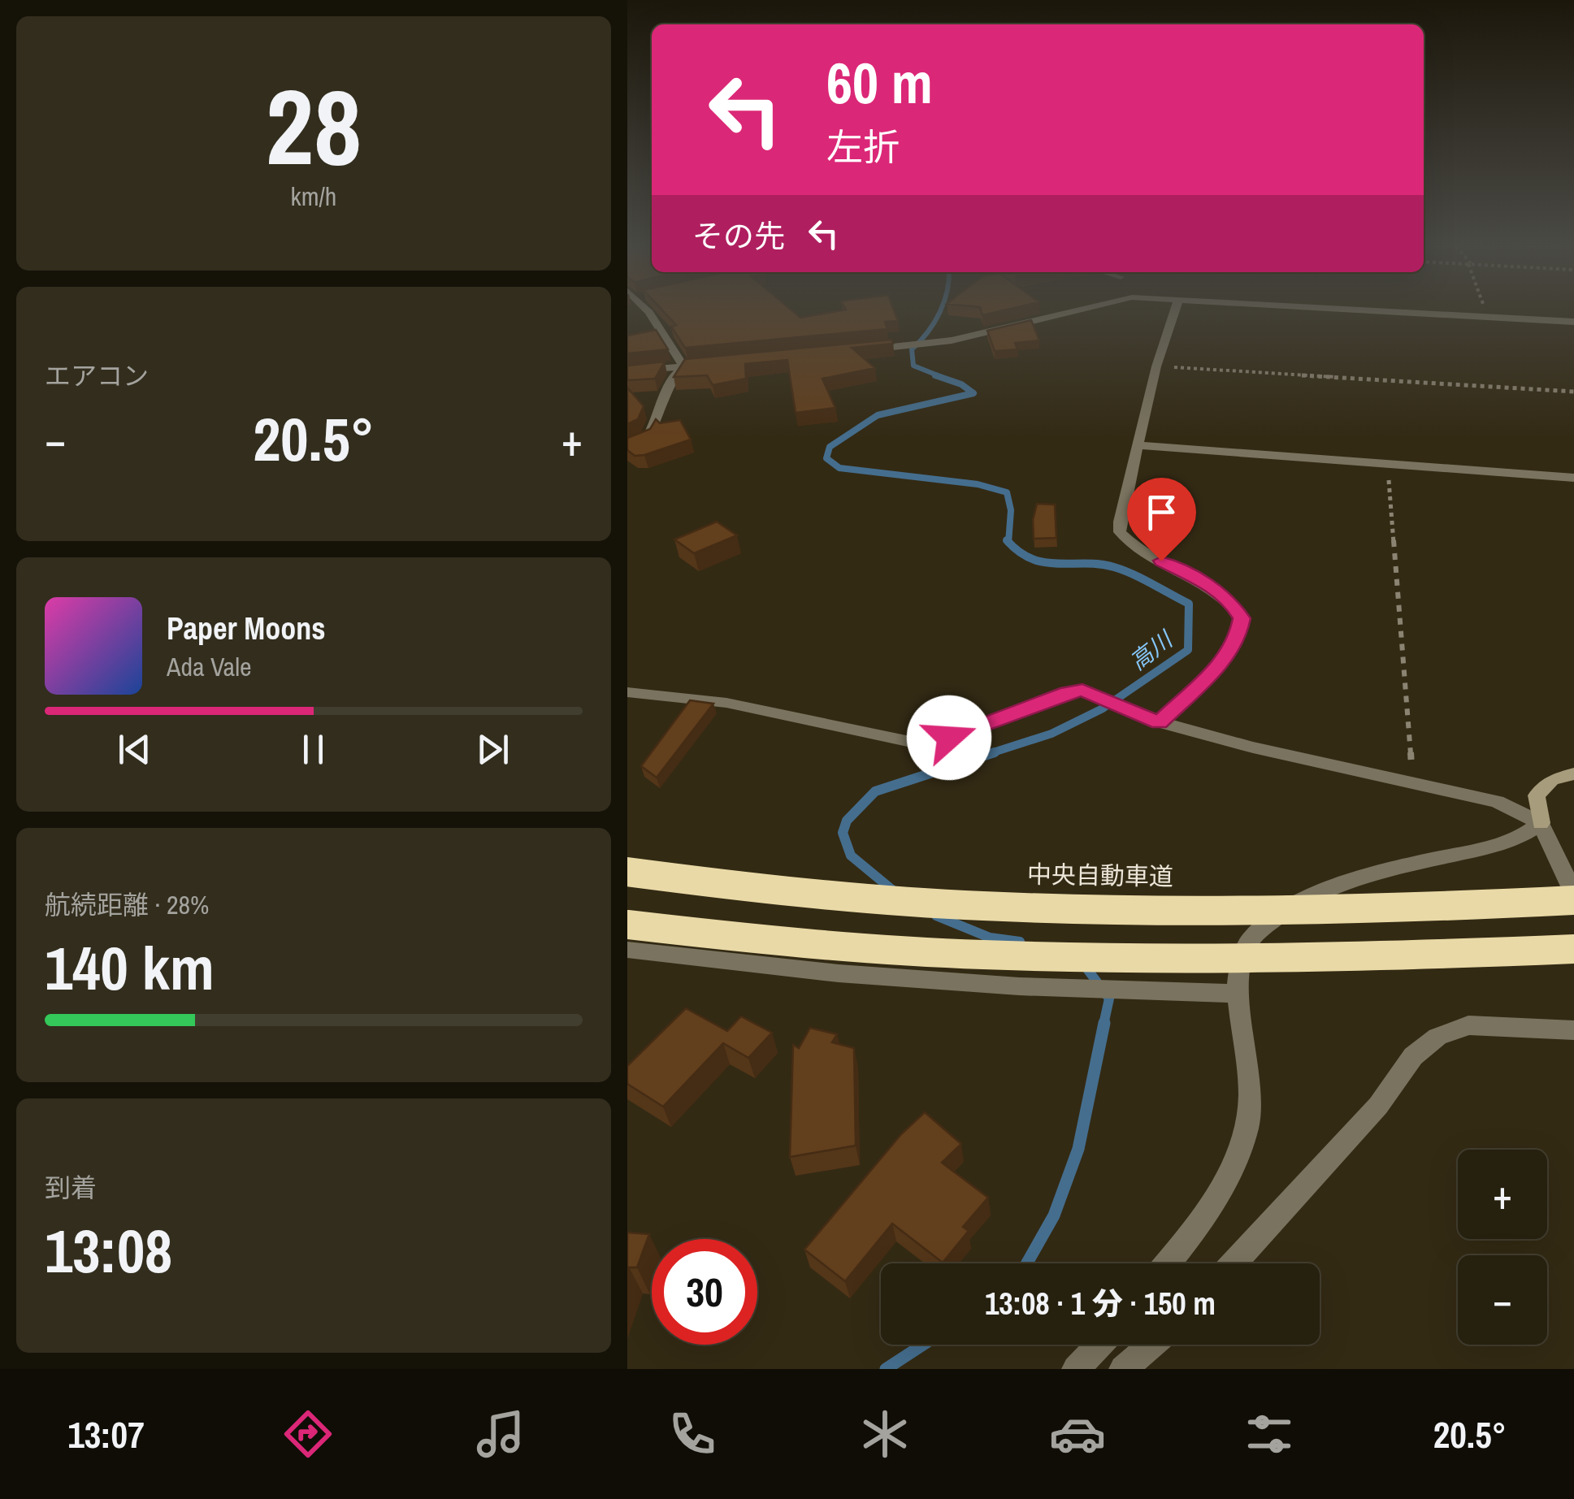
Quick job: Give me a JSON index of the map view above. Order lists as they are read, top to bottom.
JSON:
{
  "streets": {
    "highway": ["中央自動車道"]
  },
  "water": ["高川"],
  "page": {
    "tile": [
      ["28", "km/h"],
      "エアコン",
      ["航続距離 · 28%", "140 km"],
      ["到着", "13:08"]
    ],
    "turn": ["60 m", "左折"],
    "then": "その先",
    "heat": ["−", "20.5°", "+"],
    "song": ["Paper Moons", "Ada Vale"],
    "map_buttons": ["+", "−"],
    "limit": "30",
    "trip": "13:08 · 1 分 · 150 m",
    "tabs": ["13:07", "20.5°"]
  }
}
